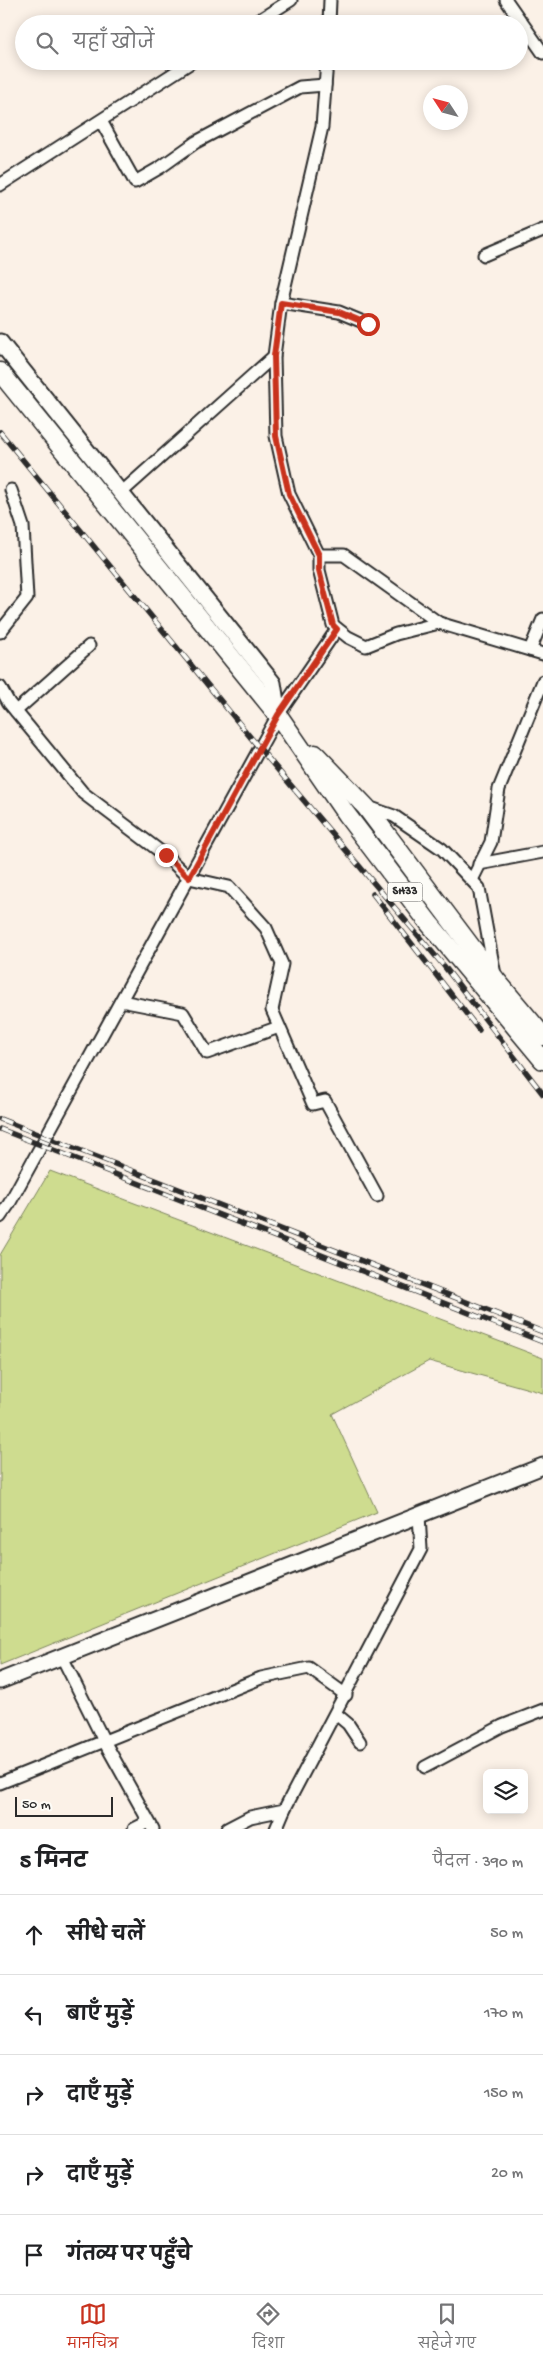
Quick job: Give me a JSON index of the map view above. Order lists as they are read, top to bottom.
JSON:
{
  "streets": {
    "main road": ["SH33"]
  },
  "scale_bar": "50 m",
  "north": "top left",
  "page": {
    "search": "यहाँ खोजें",
    "scale": "50 m",
    "heading": ["5 मिनट", "पैदल · 390 m"],
    "list": [
      ["सीधे चलें", "50 m"],
      ["बाएँ मुड़ें", "170 m"],
      ["दाएँ मुड़ें", "150 m"],
      ["दाएँ मुड़ें", "20 m"],
      "गंतव्य पर पहुँचे"
    ],
    "nav": ["मानचित्र", "दिशा", "सहेजे गए"]
  }
}
